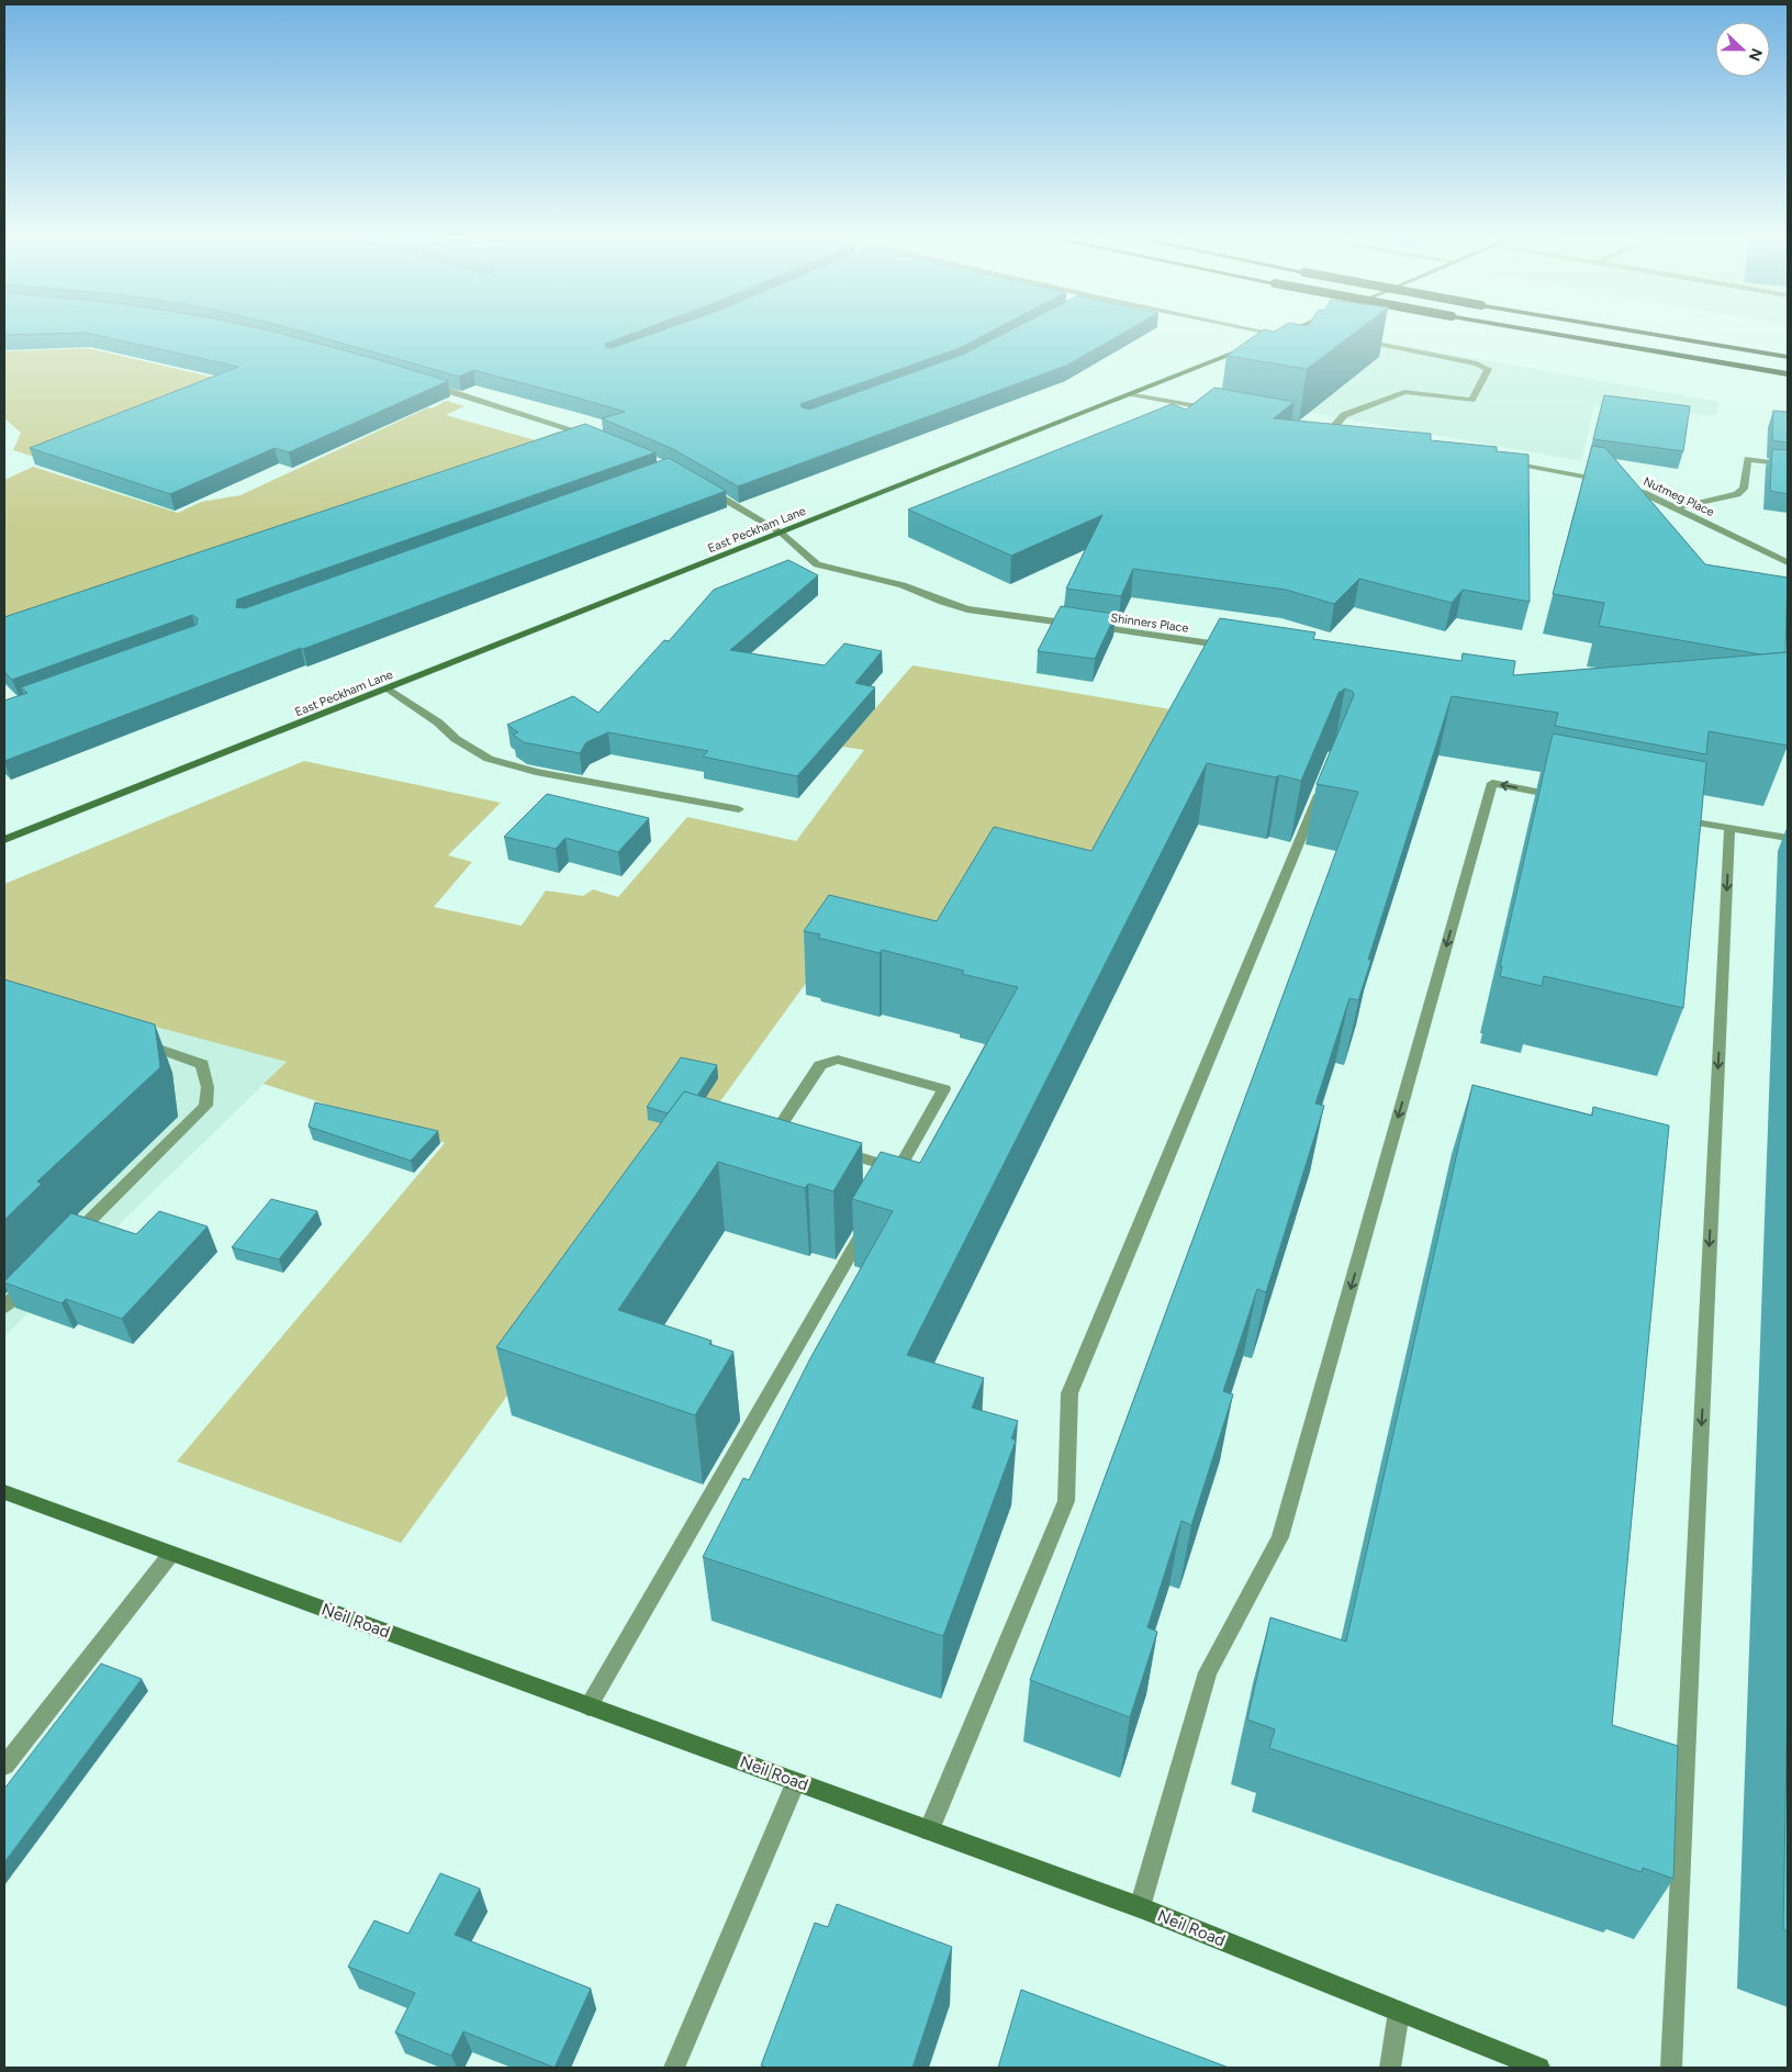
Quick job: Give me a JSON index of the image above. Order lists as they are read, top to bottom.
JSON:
{
  "streets": {
    "street": [
      "Nutmeg Place",
      "East Peckham Lane",
      "Shinners Place",
      "Neil Road"
    ]
  },
  "crossings": [
    ["East Peckham Lane", "Shinners Place"]
  ],
  "north": "right"
}
